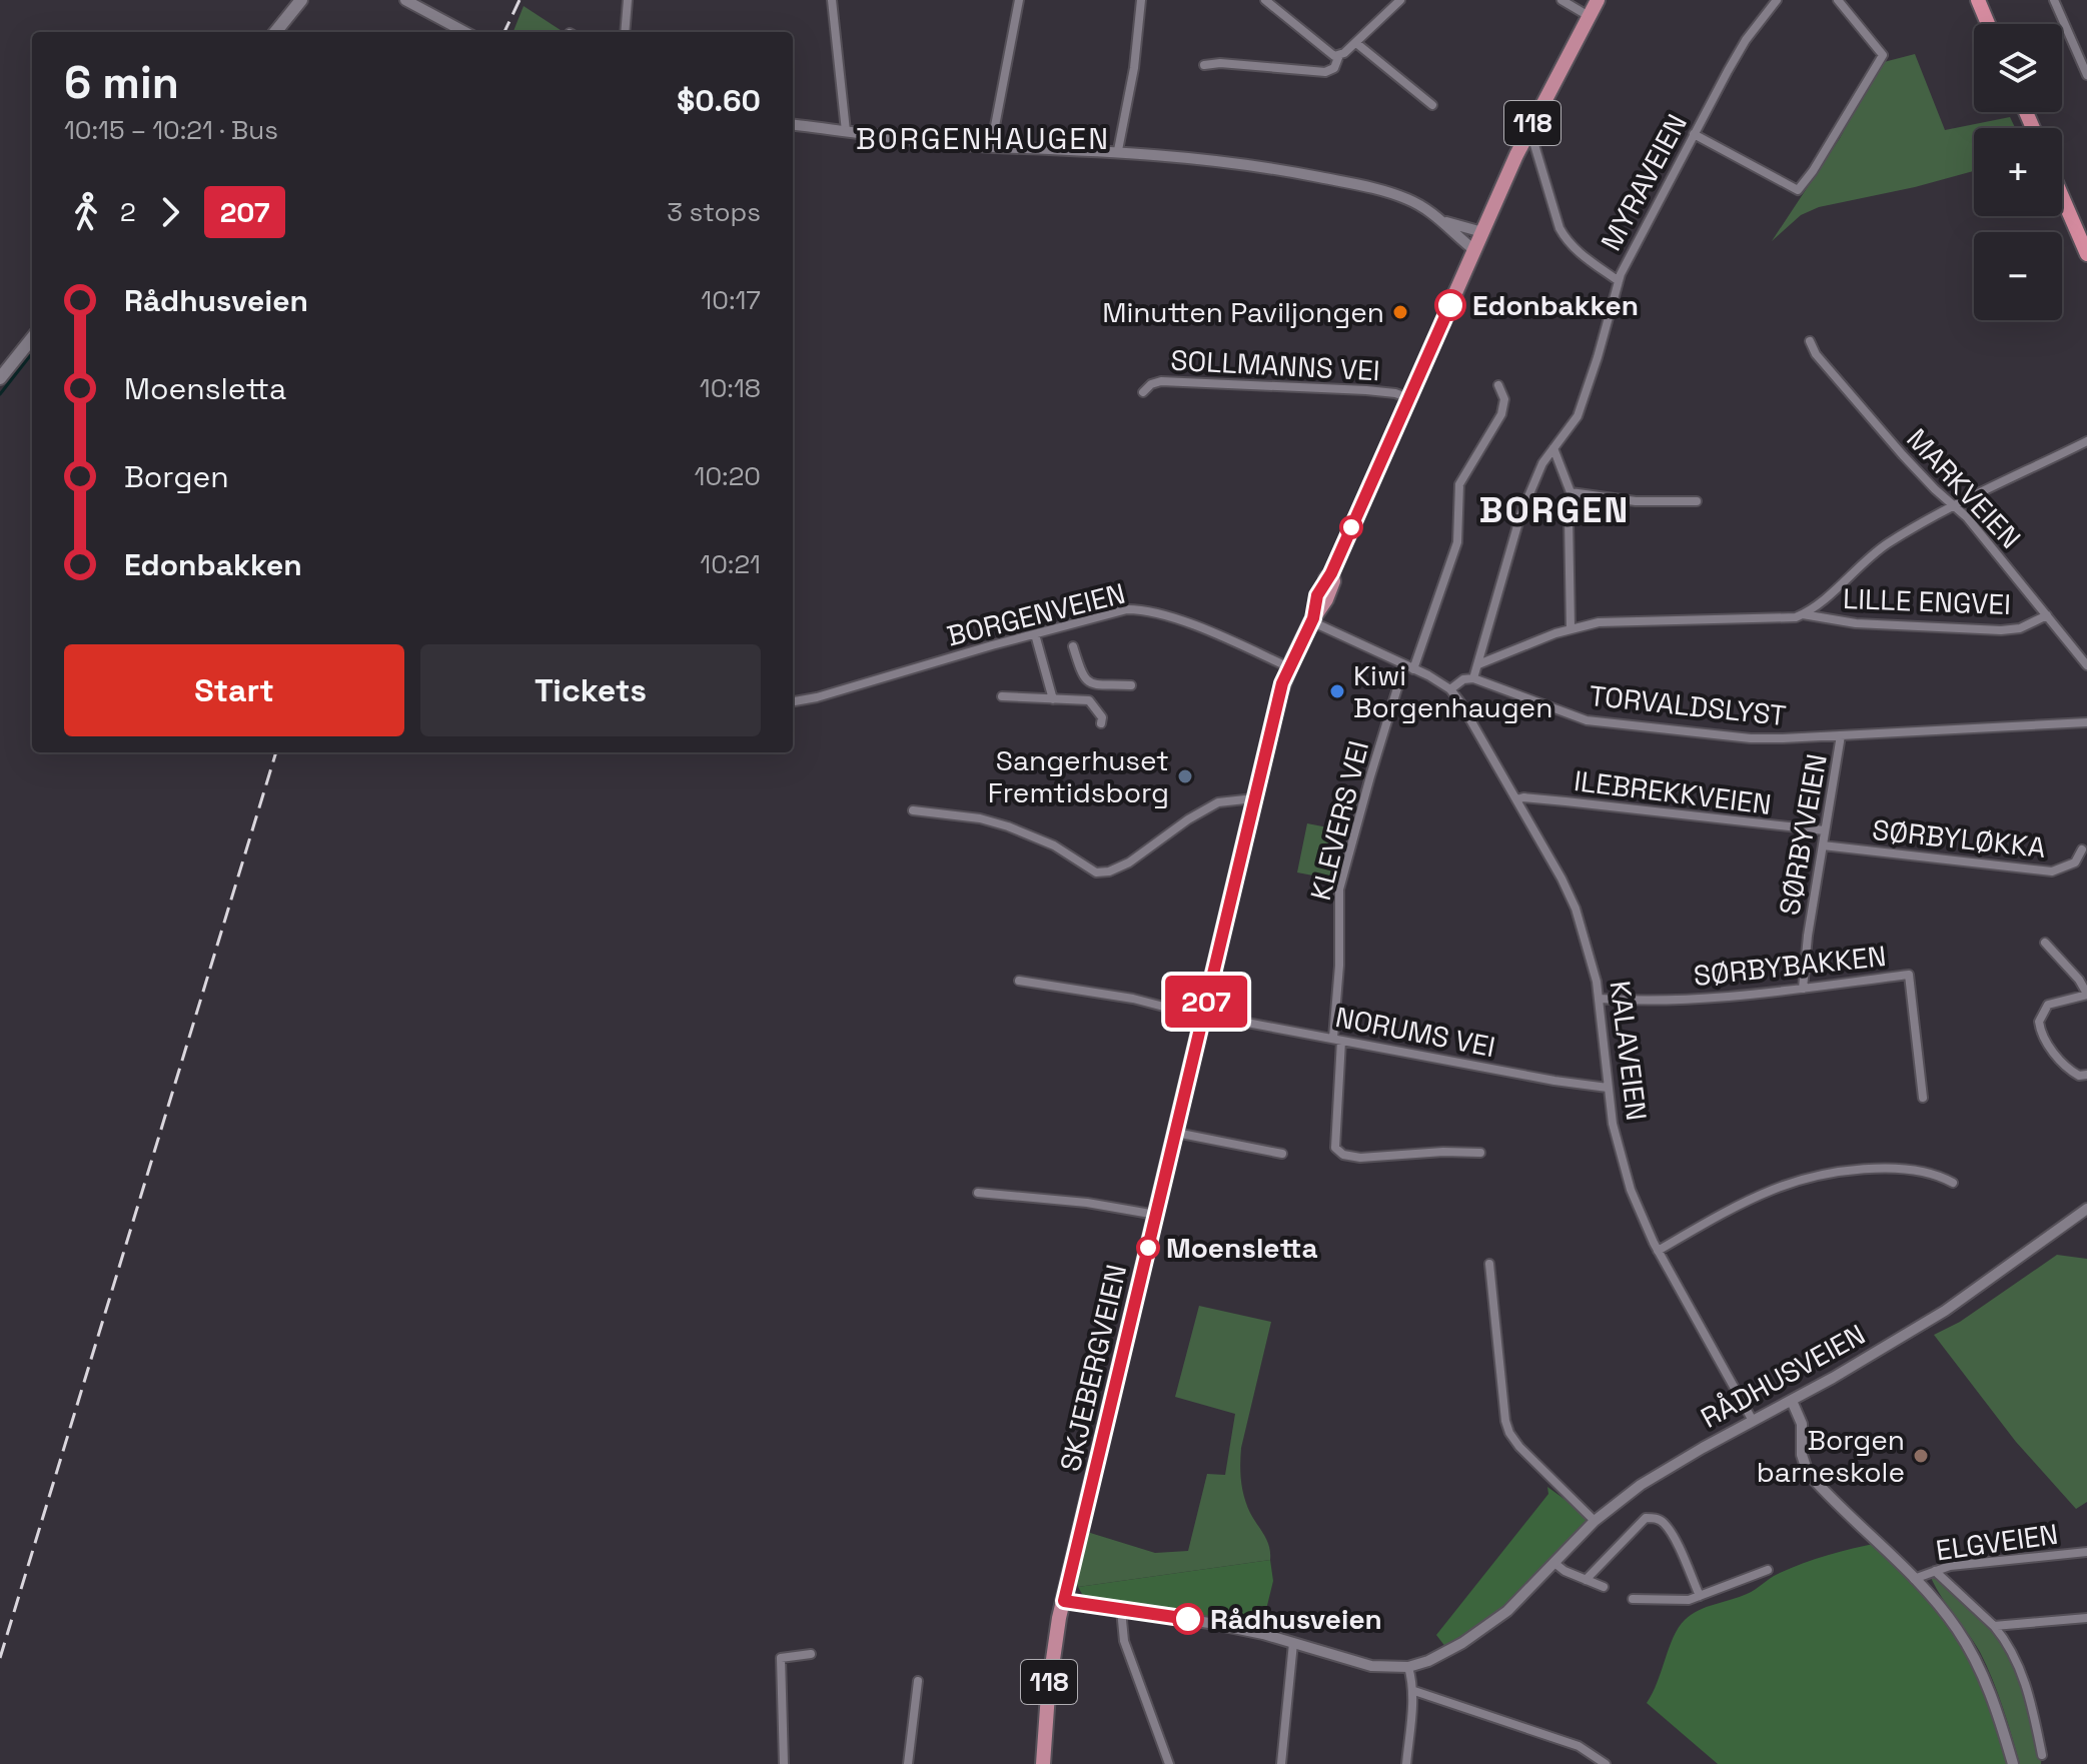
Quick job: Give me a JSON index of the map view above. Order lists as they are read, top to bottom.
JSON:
{
  "streets": {
    "main road": ["118", "SKJEBERGVEIEN"],
    "street": [
      "MYRAVEIEN",
      "SOLLMANNS VEI",
      "MARKVEIEN",
      "LILLE ENGVEI",
      "BORGENVEIEN",
      "TORVALDSLYST",
      "ILEBREKKVEIEN",
      "KLEVERS VEI",
      "SØRBYVEIEN",
      "SØRBYLØKKA",
      "SØRBYBAKKEN",
      "NORUMS VEI",
      "KALAVEIEN",
      "RÅDHUSVEIEN",
      "ELGVEIEN"
    ]
  },
  "crossings": [
    ["MYRAVEIEN", "LILLE ENGVEI"],
    ["MYRAVEIEN", "TORVALDSLYST"],
    ["SOLLMANNS VEI", "SKJEBERGVEIEN"],
    ["MARKVEIEN", "LILLE ENGVEI"],
    ["BORGENVEIEN", "SKJEBERGVEIEN"],
    ["TORVALDSLYST", "SØRBYVEIEN"],
    ["ILEBREKKVEIEN", "SØRBYVEIEN"],
    ["ILEBREKKVEIEN", "KALAVEIEN"],
    ["KLEVERS VEI", "NORUMS VEI"],
    ["SØRBYVEIEN", "SØRBYLØKKA"],
    ["SØRBYVEIEN", "SØRBYBAKKEN"],
    ["SØRBYBAKKEN", "KALAVEIEN"],
    ["NORUMS VEI", "KALAVEIEN"],
    ["NORUMS VEI", "SKJEBERGVEIEN"],
    ["KALAVEIEN", "RÅDHUSVEIEN"],
    ["SKJEBERGVEIEN", "RÅDHUSVEIEN"]
  ],
  "districts": ["BORGENHAUGEN", "BORGEN"],
  "places": [
    "Edonbakken",
    "Minutten Paviljongen",
    "Kiwi Borgenhaugen",
    "Sangerhuset Fremtidsborg",
    "Moensletta",
    "Borgen barneskole",
    "Rådhusveien"
  ],
  "lines": ["bus line 207"],
  "page": {
    "on_map": "207",
    "map_buttons": ["+", "−"],
    "heading": ["6 min", "10:15 – 10:21 · Bus", "$0.60"],
    "legs": ["2", "207", "3 stops"],
    "list": [
      {
        "name": "Rådhusveien",
        "value": "10:17"
      },
      {
        "name": "Moensletta",
        "value": "10:18"
      },
      {
        "name": "Borgen",
        "value": "10:20"
      },
      {
        "name": "Edonbakken",
        "value": "10:21"
      }
    ],
    "buttons": ["Start", "Tickets"]
  }
}
